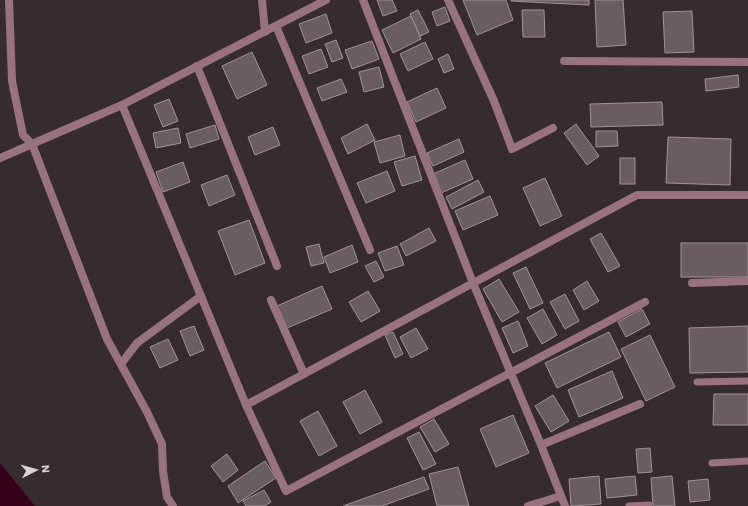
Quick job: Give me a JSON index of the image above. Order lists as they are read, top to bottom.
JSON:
{
  "north": "right"
}
